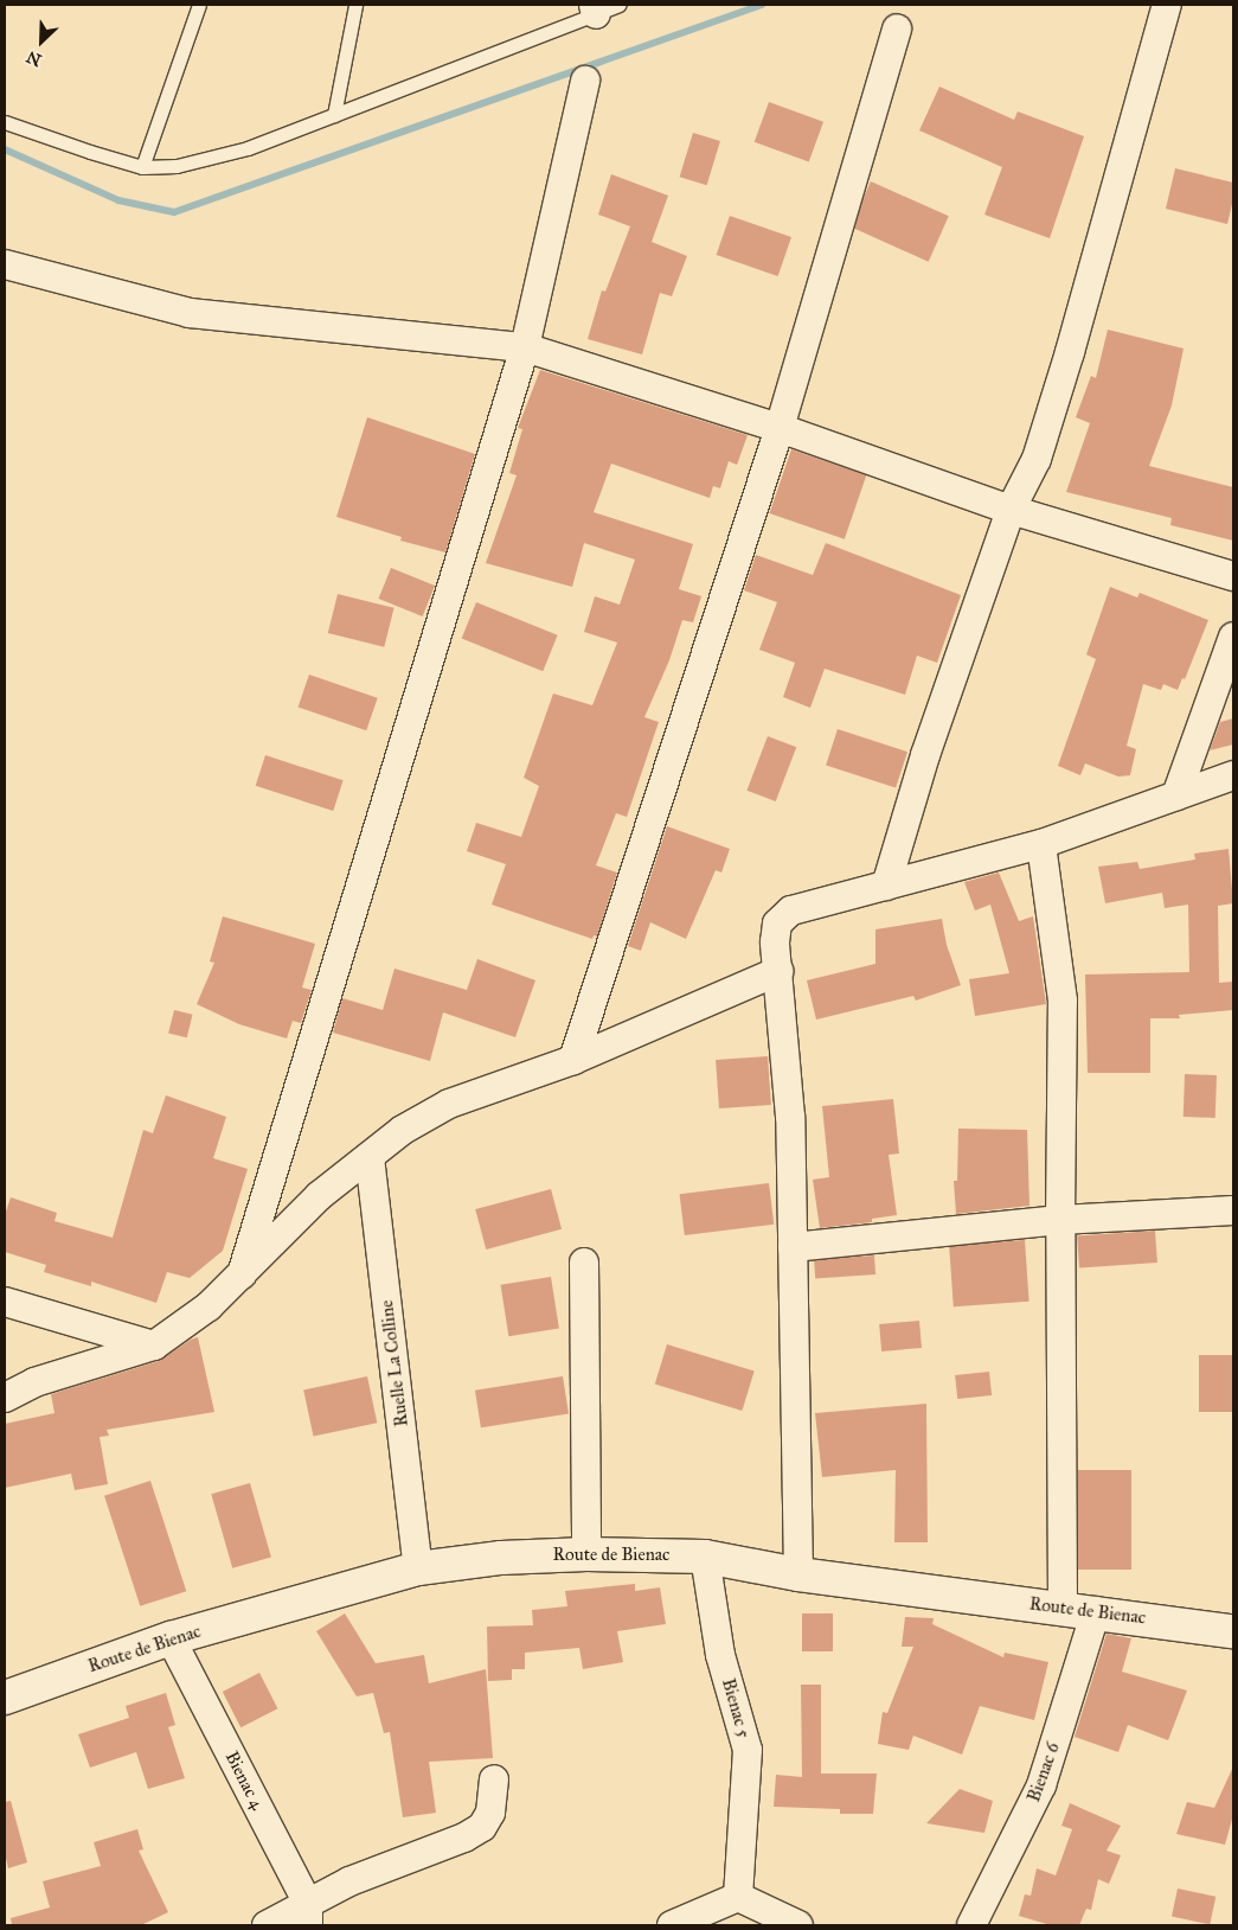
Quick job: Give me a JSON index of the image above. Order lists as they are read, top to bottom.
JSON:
{
  "streets": {
    "main road": ["Route de Bienac"],
    "street": [
      "Ruelle La Colline",
      "Bienac 5",
      "Bienac 6",
      "Bienac 4"
    ]
  },
  "crossings": [
    ["Ruelle La Colline", "Route de Bienac"],
    ["Route de Bienac", "Bienac 5"],
    ["Route de Bienac", "Bienac 6"],
    ["Route de Bienac", "Bienac 4"]
  ],
  "north": "bottom left"
}
